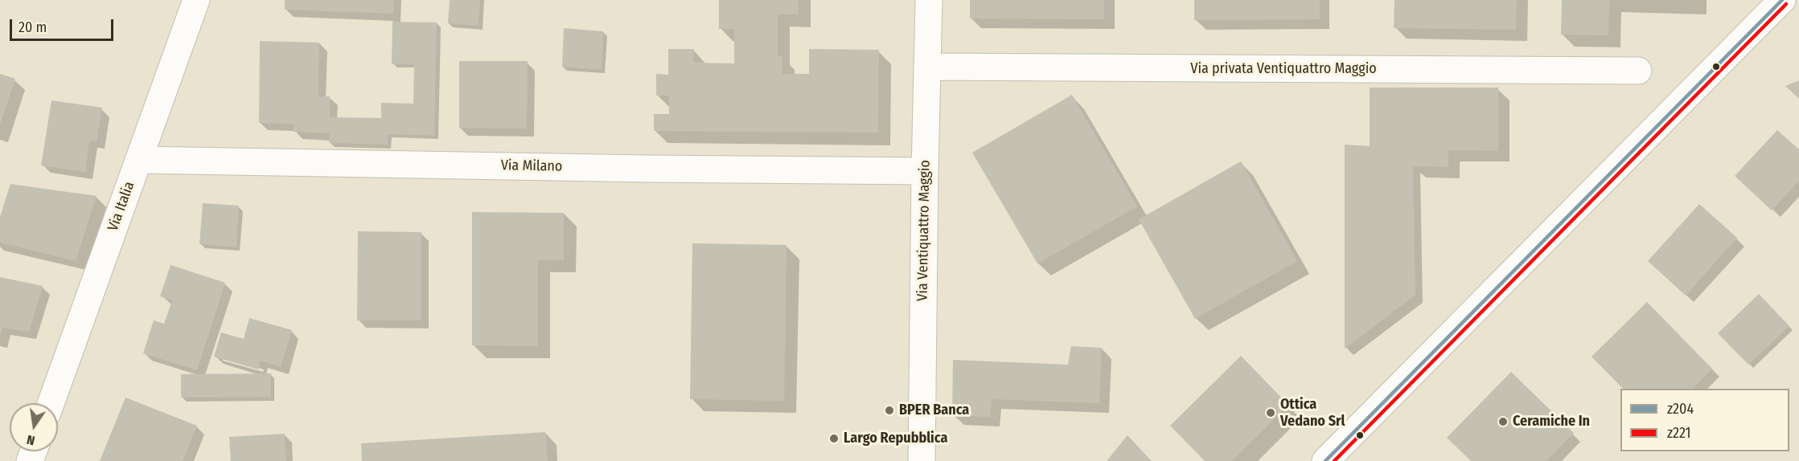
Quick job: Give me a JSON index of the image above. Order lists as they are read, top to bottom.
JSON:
{
  "streets": {
    "street": [
      "Via privata Ventiquattro Maggio",
      "Via Milano",
      "Via Italia",
      "Via Ventiquattro Maggio"
    ]
  },
  "crossings": [
    ["Via privata Ventiquattro Maggio", "Via Ventiquattro Maggio"],
    ["Via Milano", "Via Italia"],
    ["Via Milano", "Via Ventiquattro Maggio"]
  ],
  "places": [
    "BPER Banca",
    "Ottica Vedano Srl",
    "Ceramiche In",
    "Largo Repubblica"
  ],
  "lines": ["transit line z204", "transit line z221"],
  "legend": ["z204", "z221"],
  "scale_bar": "20 m",
  "north": "bottom"
}
